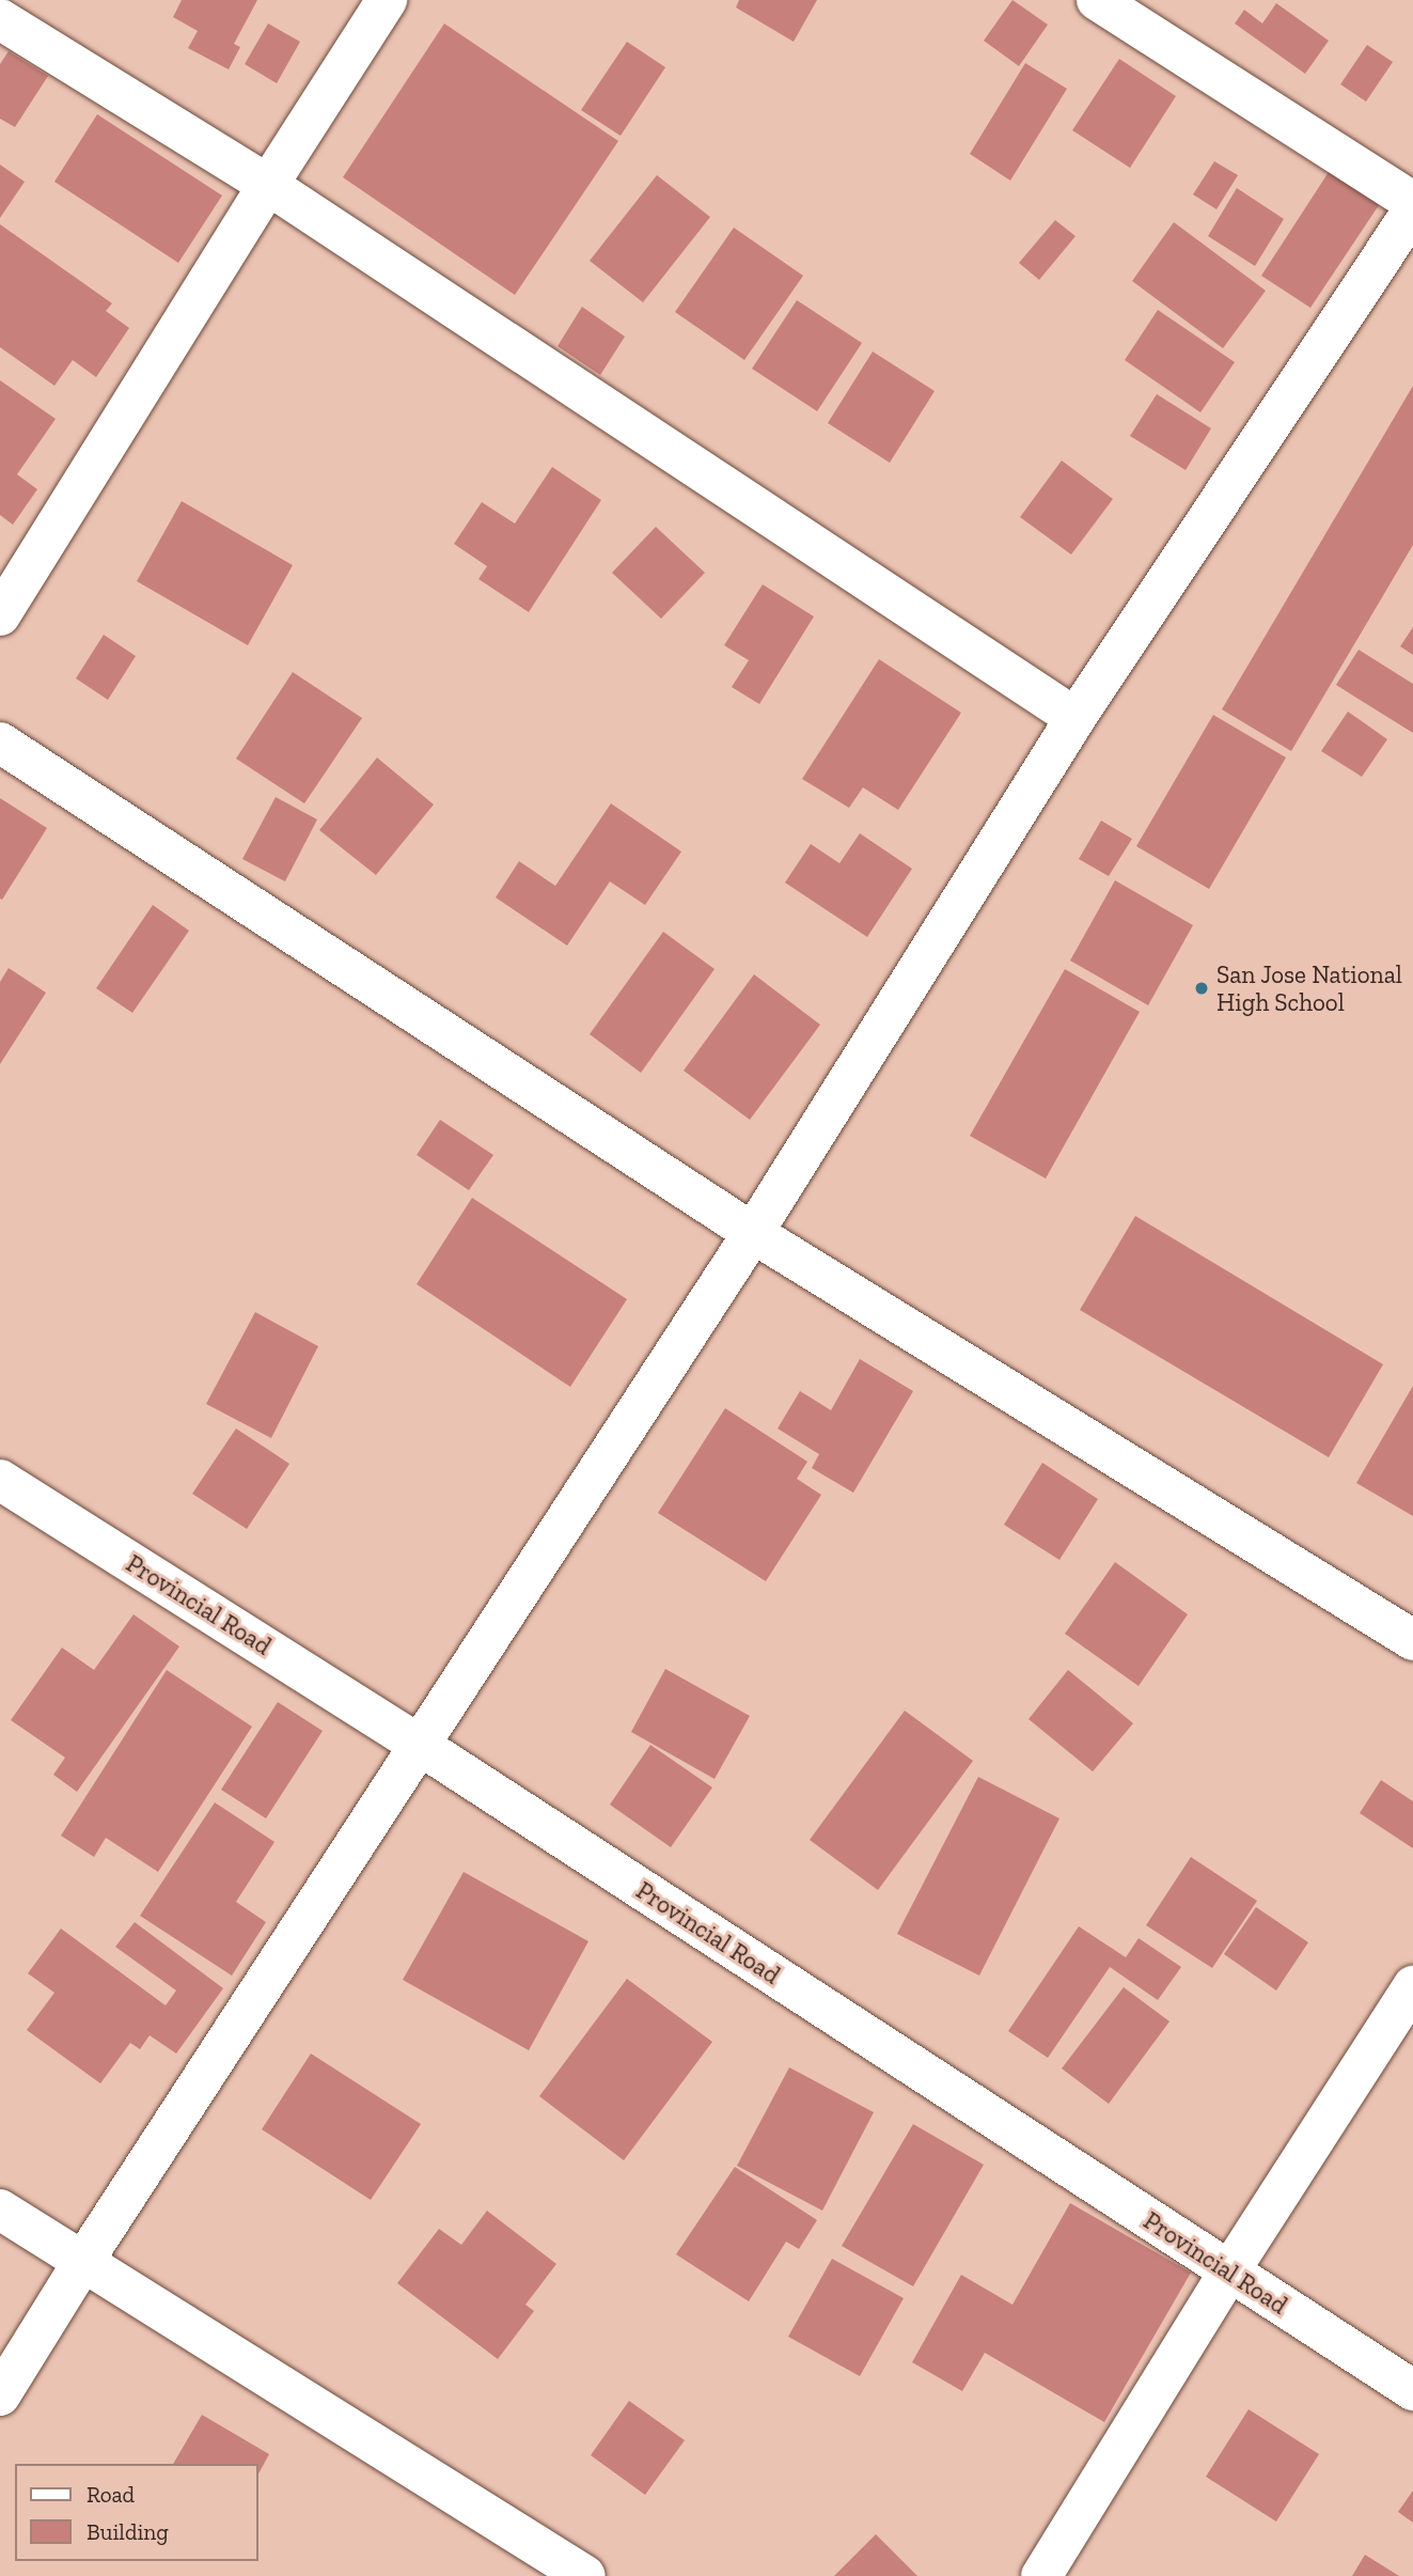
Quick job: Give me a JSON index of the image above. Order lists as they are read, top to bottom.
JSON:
{
  "streets": {
    "street": ["Provincial Road"]
  },
  "places": ["San Jose National High School"],
  "legend": ["Road", "Building"]
}
